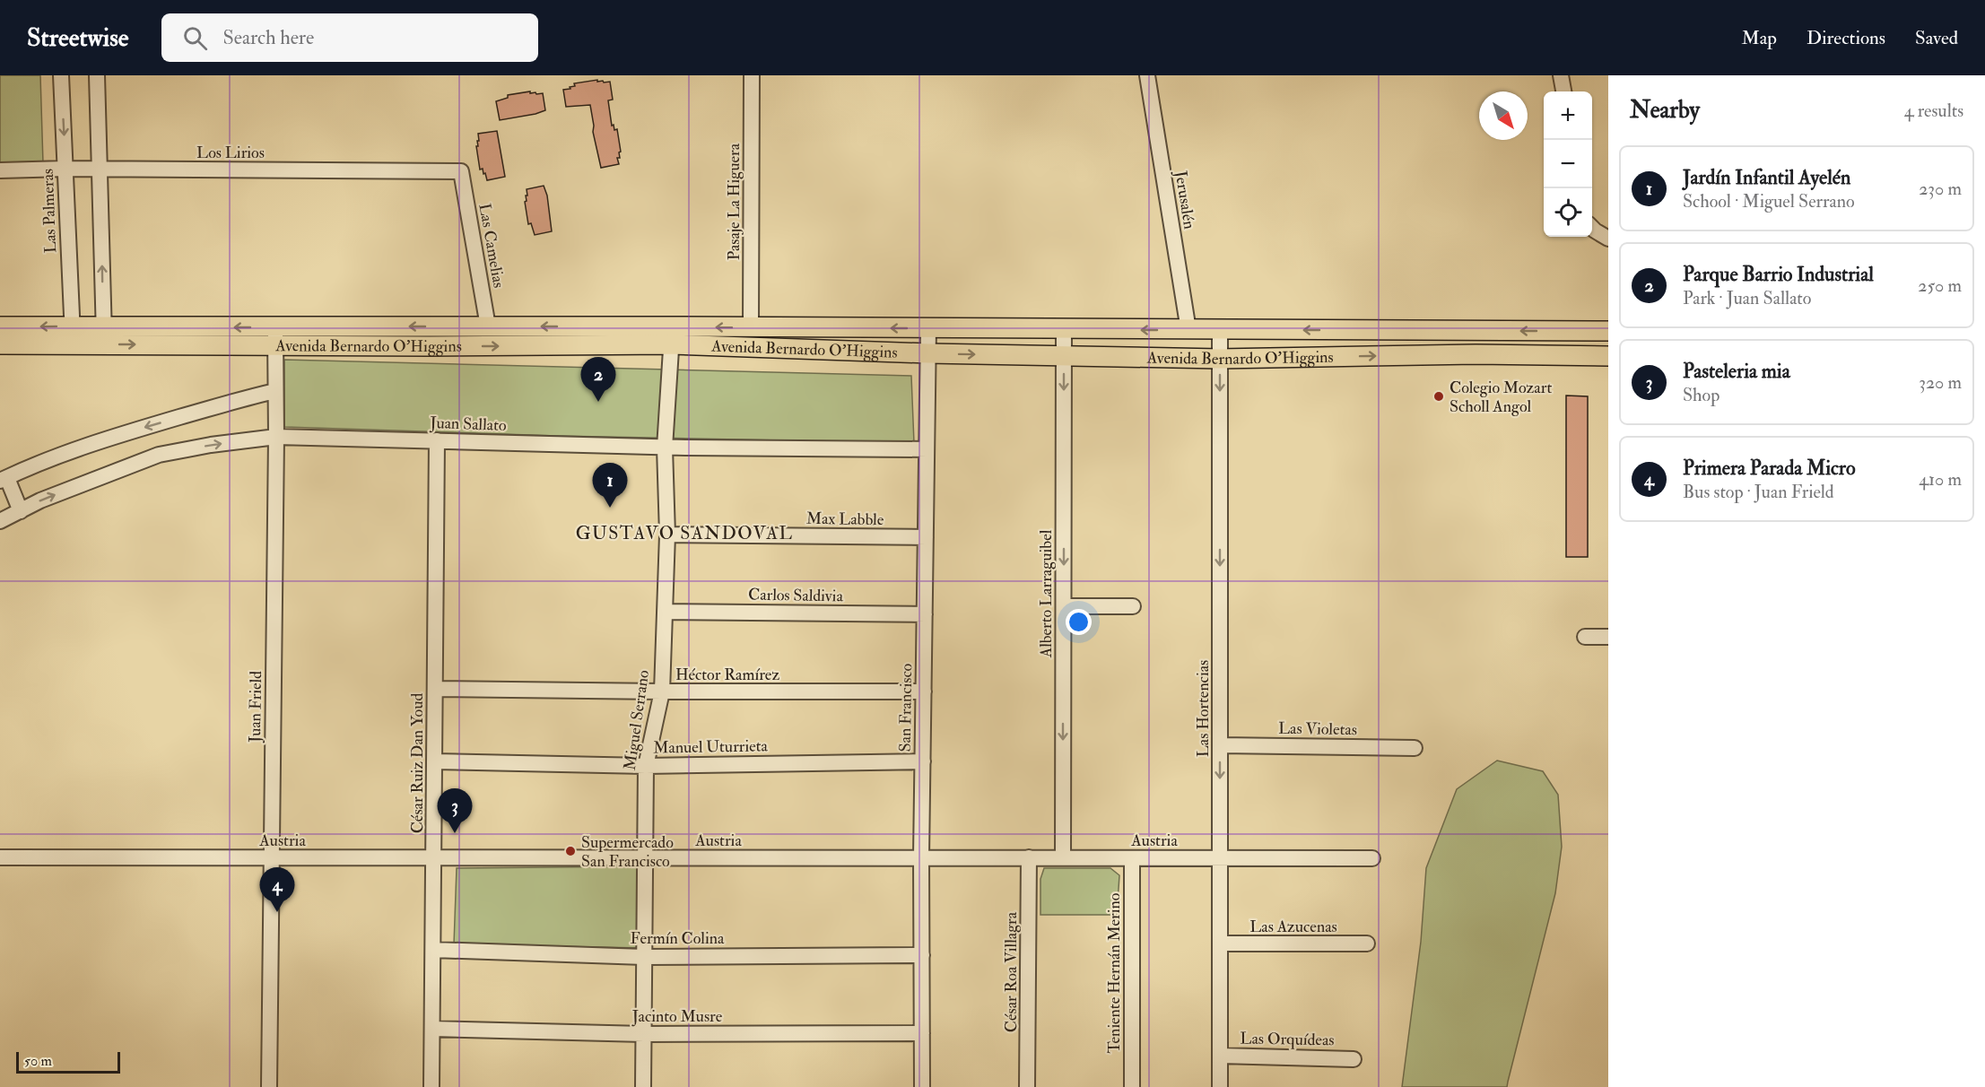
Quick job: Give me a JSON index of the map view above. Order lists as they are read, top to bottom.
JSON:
{
  "streets": {
    "main road": ["Avenida Bernardo O'Higgins"],
    "street": [
      "Los Lirios",
      "Jerusalén",
      "Pasaje La Higuera",
      "Las Palmeras",
      "Las Camelias",
      "Juan Sallato",
      "Max Labble",
      "Alberto Larraguibel",
      "Carlos Saldivia",
      "Héctor Ramírez",
      "Juan Frield",
      "San Francisco",
      "Las Hortencias",
      "Miguel Serrano",
      "Las Violetas",
      "Manuel Uturrieta",
      "César Ruiz Dan Youd",
      "Austria",
      "Las Azucenas",
      "Fermín Colina",
      "César Roa Villagra",
      "Teniente Hernán Merino",
      "Jacinto Musre",
      "Las Orquídeas"
    ]
  },
  "crossings": [
    ["Los Lirios", "Las Palmeras"],
    ["Los Lirios", "Las Camelias"],
    ["Jerusalén", "Avenida Bernardo O'Higgins"],
    ["Pasaje La Higuera", "Avenida Bernardo O'Higgins"],
    ["Las Palmeras", "Avenida Bernardo O'Higgins"],
    ["Las Camelias", "Avenida Bernardo O'Higgins"],
    ["Avenida Bernardo O'Higgins", "Alberto Larraguibel"],
    ["Avenida Bernardo O'Higgins", "Juan Frield"],
    ["Avenida Bernardo O'Higgins", "San Francisco"],
    ["Avenida Bernardo O'Higgins", "Las Hortencias"],
    ["Avenida Bernardo O'Higgins", "Miguel Serrano"],
    ["Juan Sallato", "Juan Frield"],
    ["Juan Sallato", "San Francisco"],
    ["Juan Sallato", "Miguel Serrano"],
    ["Juan Sallato", "César Ruiz Dan Youd"],
    ["Max Labble", "San Francisco"],
    ["Max Labble", "Miguel Serrano"],
    ["Alberto Larraguibel", "Austria"],
    ["Carlos Saldivia", "San Francisco"],
    ["Carlos Saldivia", "Miguel Serrano"],
    ["Héctor Ramírez", "San Francisco"],
    ["Héctor Ramírez", "Miguel Serrano"],
    ["Héctor Ramírez", "César Ruiz Dan Youd"],
    ["Juan Frield", "Austria"],
    ["San Francisco", "Manuel Uturrieta"],
    ["San Francisco", "Austria"],
    ["San Francisco", "Fermín Colina"],
    ["San Francisco", "Jacinto Musre"],
    ["Las Hortencias", "Las Violetas"],
    ["Las Hortencias", "Austria"],
    ["Las Hortencias", "Las Azucenas"],
    ["Las Hortencias", "Las Orquídeas"],
    ["Miguel Serrano", "Manuel Uturrieta"],
    ["Miguel Serrano", "Austria"],
    ["Miguel Serrano", "Fermín Colina"],
    ["Miguel Serrano", "Jacinto Musre"],
    ["Manuel Uturrieta", "César Ruiz Dan Youd"],
    ["César Ruiz Dan Youd", "Austria"],
    ["César Ruiz Dan Youd", "Fermín Colina"],
    ["César Ruiz Dan Youd", "Jacinto Musre"],
    ["Austria", "César Roa Villagra"],
    ["Austria", "Teniente Hernán Merino"]
  ],
  "one_way": ["Alberto Larraguibel", "Las Hortencias"],
  "districts": ["GUSTAVO SANDOVAL"],
  "places": ["Colegio Mozart Scholl Angol", "Supermercado San Francisco"],
  "scale_bar": "50 m",
  "north": "bottom right",
  "page": {
    "header": "Streetwise",
    "search": "Search here",
    "nav": ["Map", "Directions", "Saved"],
    "heading": ["Nearby", "4 results"],
    "map_buttons": ["+", "−"],
    "list": [
      {
        "mark": "1",
        "name": "Jardín Infantil Ayelén",
        "note": "School · Miguel Serrano",
        "value": "230 m"
      },
      {
        "mark": "2",
        "name": "Parque Barrio Industrial",
        "note": "Park · Juan Sallato",
        "value": "250 m"
      },
      {
        "mark": "3",
        "name": "Pasteleria mia",
        "note": "Shop",
        "value": "320 m"
      },
      {
        "mark": "4",
        "name": "Primera Parada Micro",
        "note": "Bus stop · Juan Frield",
        "value": "410 m"
      }
    ],
    "pins": [
      "2",
      "1",
      "3",
      "4"
    ],
    "scale": "50 m"
  }
}
